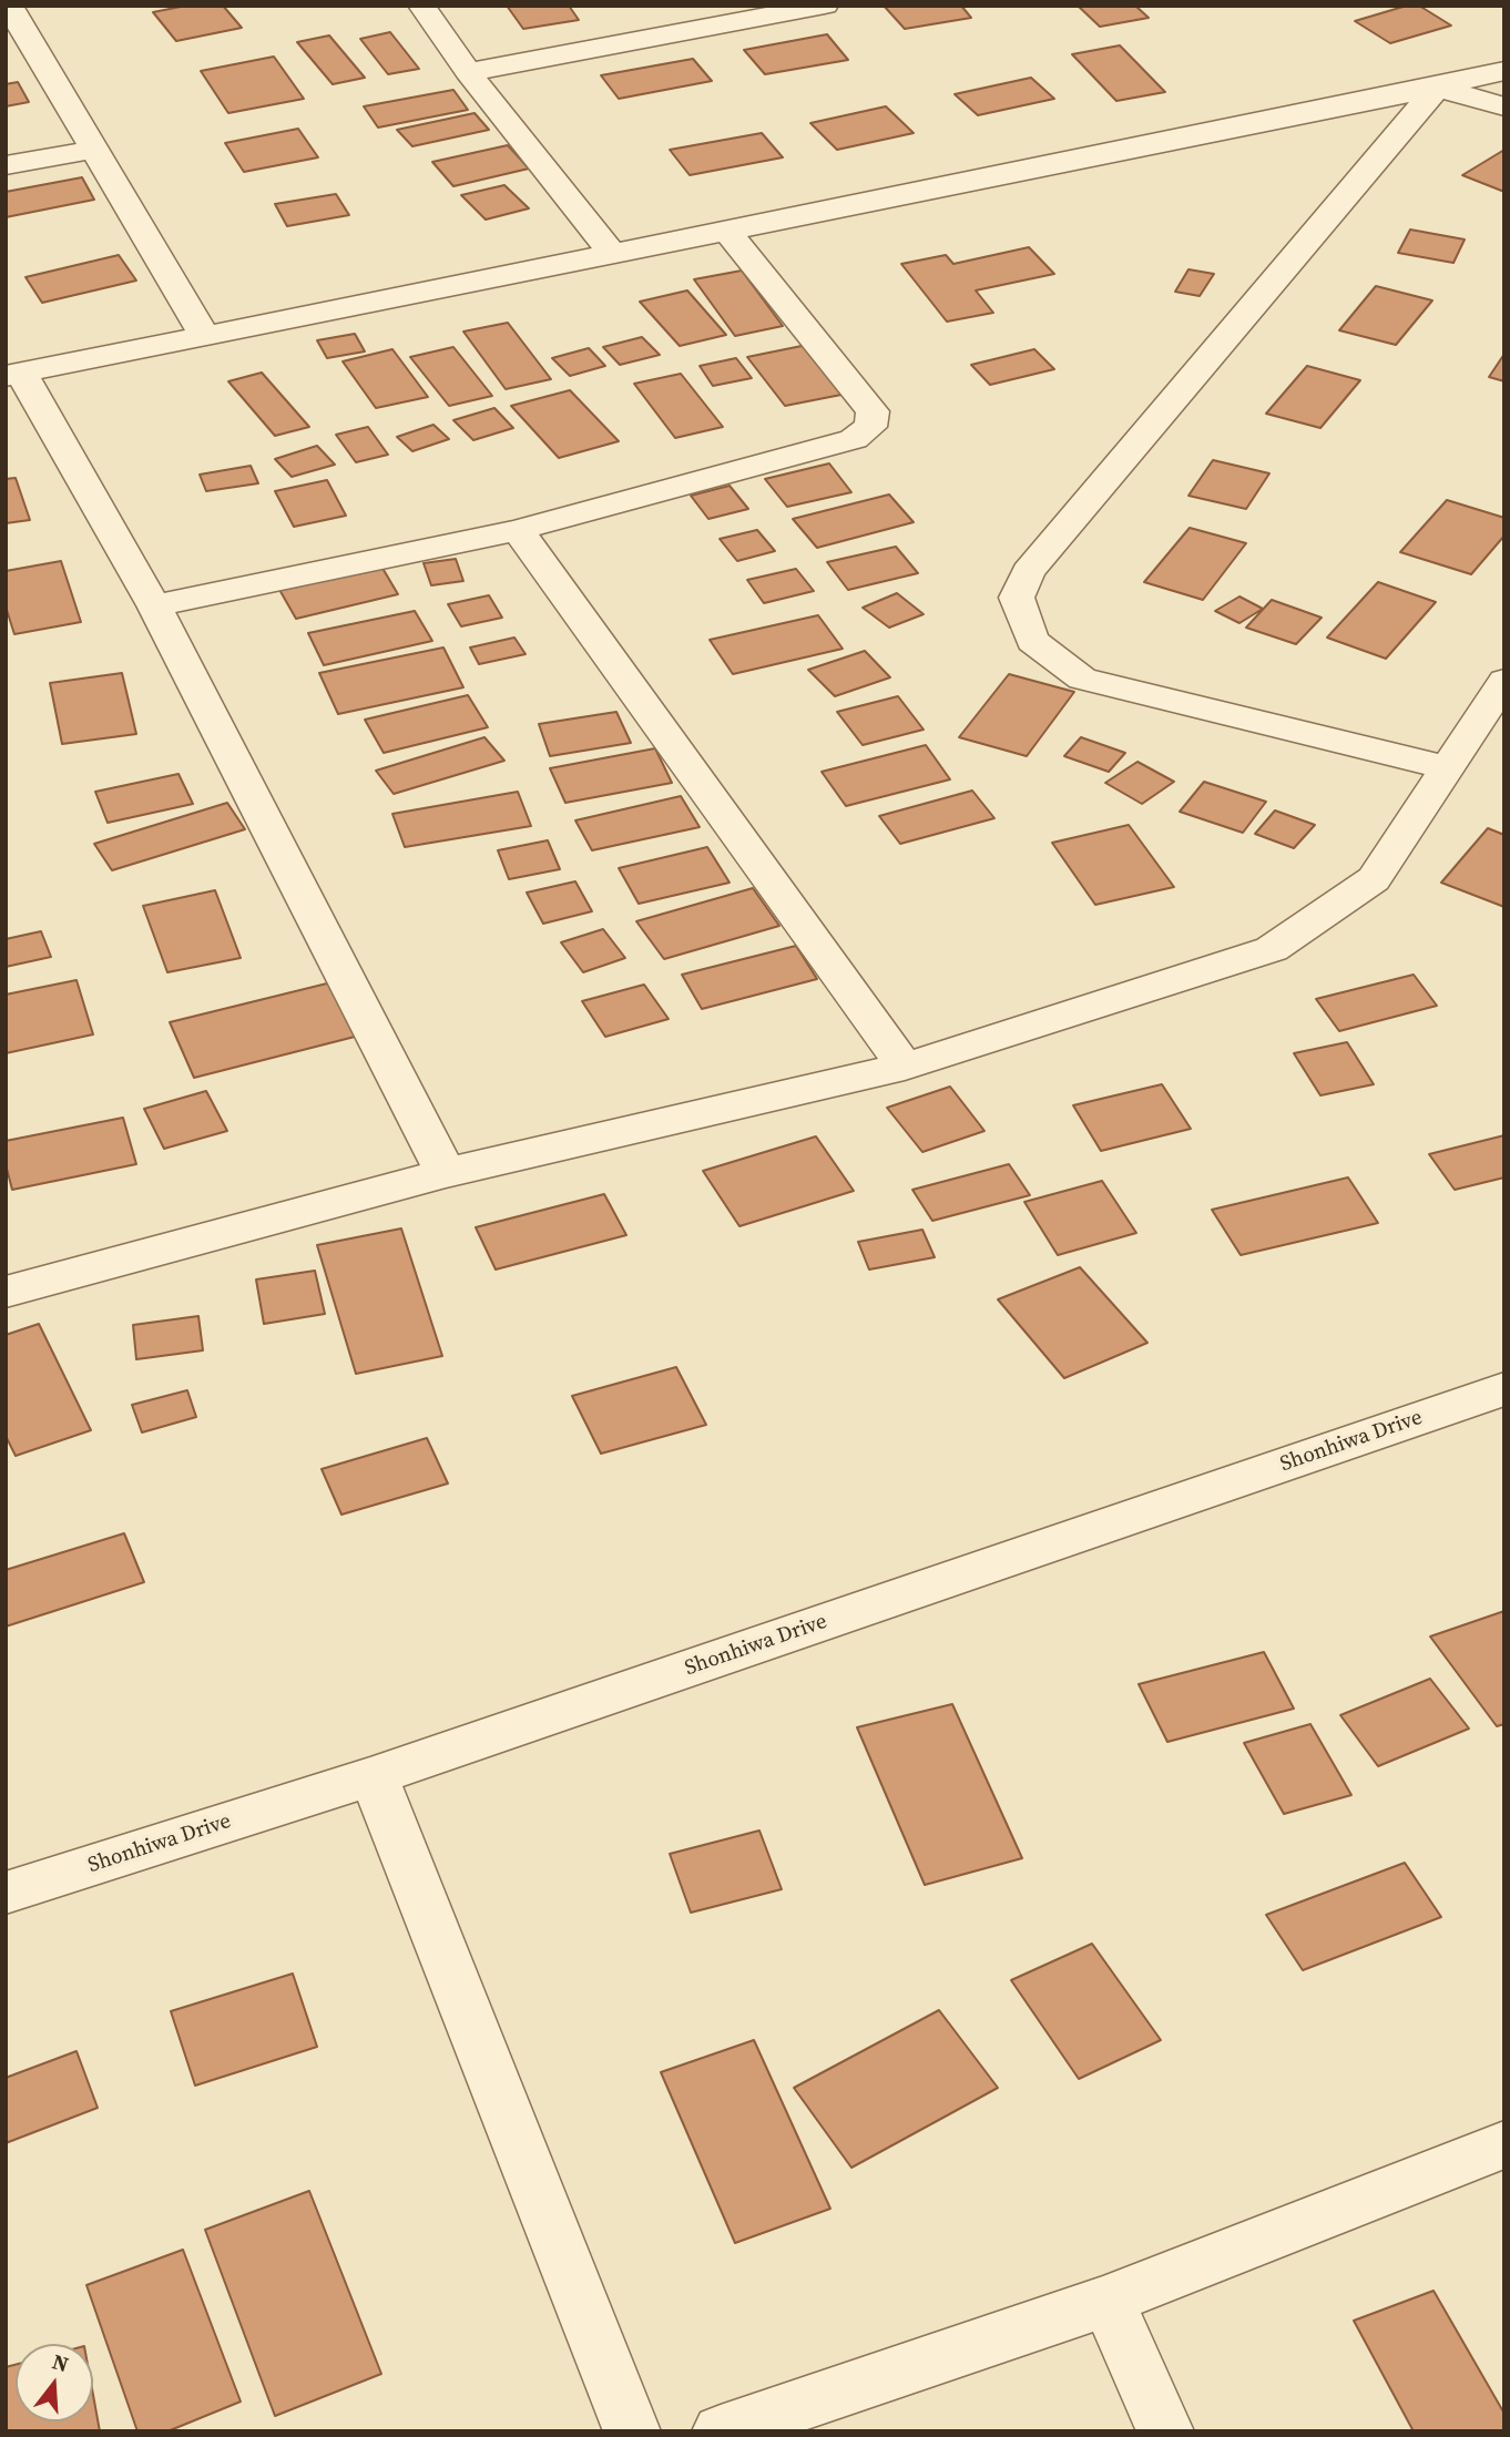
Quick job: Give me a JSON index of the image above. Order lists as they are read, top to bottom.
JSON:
{
  "streets": {
    "street": ["Shonhiwa Drive"]
  },
  "north": "top"
}
